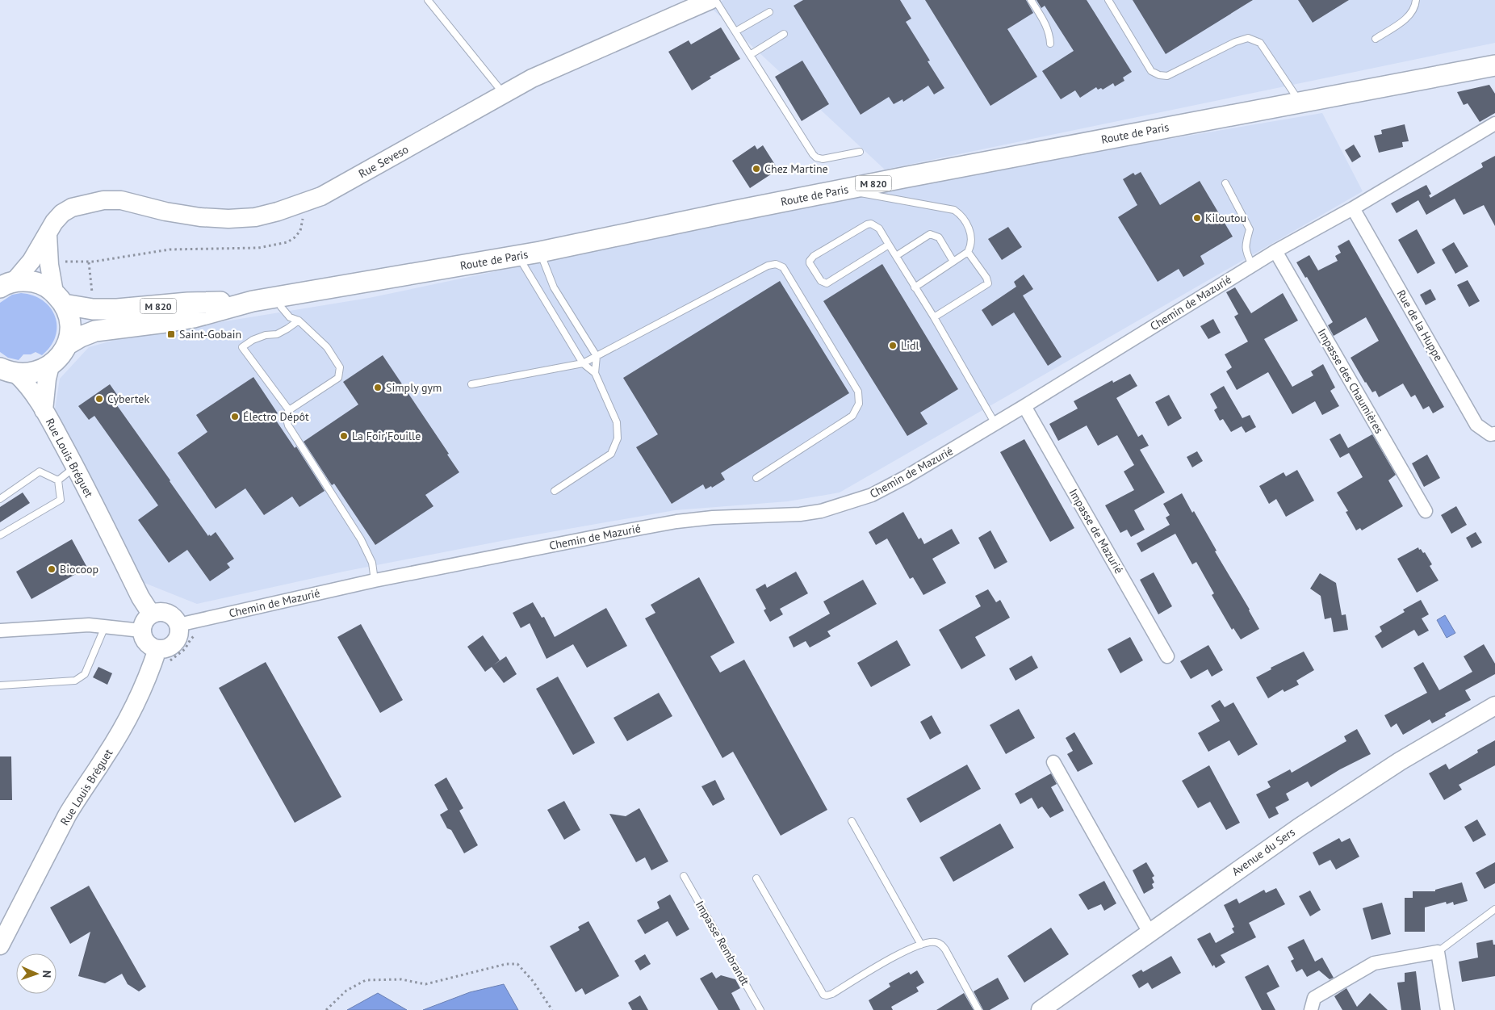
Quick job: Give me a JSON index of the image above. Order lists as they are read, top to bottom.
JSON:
{
  "streets": {
    "main road": ["Route de Paris", "M 820"],
    "street": [
      "Rue Seveso",
      "Chemin de Mazurié",
      "Rue de la Huppe",
      "Impasse des Chaumières",
      "Rue Louis Bréguet",
      "Impasse de Mazurié",
      "Avenue du Sers"
    ],
    "lane": ["Impasse Rembrandt"]
  },
  "crossings": [
    ["Chemin de Mazurié", "Rue de la Huppe"],
    ["Chemin de Mazurié", "Impasse des Chaumières"],
    ["Chemin de Mazurié", "Rue Louis Bréguet"],
    ["Chemin de Mazurié", "Impasse de Mazurié"]
  ],
  "places": {
    "other": [
      "Chez Martine",
      "Kiloutou",
      "Lidl",
      "Simply gym",
      "Cybertek",
      "Électro Dépôt",
      "La Foir'Fouille",
      "Biocoop"
    ],
    "transit": ["Saint-Gobain"]
  },
  "north": "right"
}
